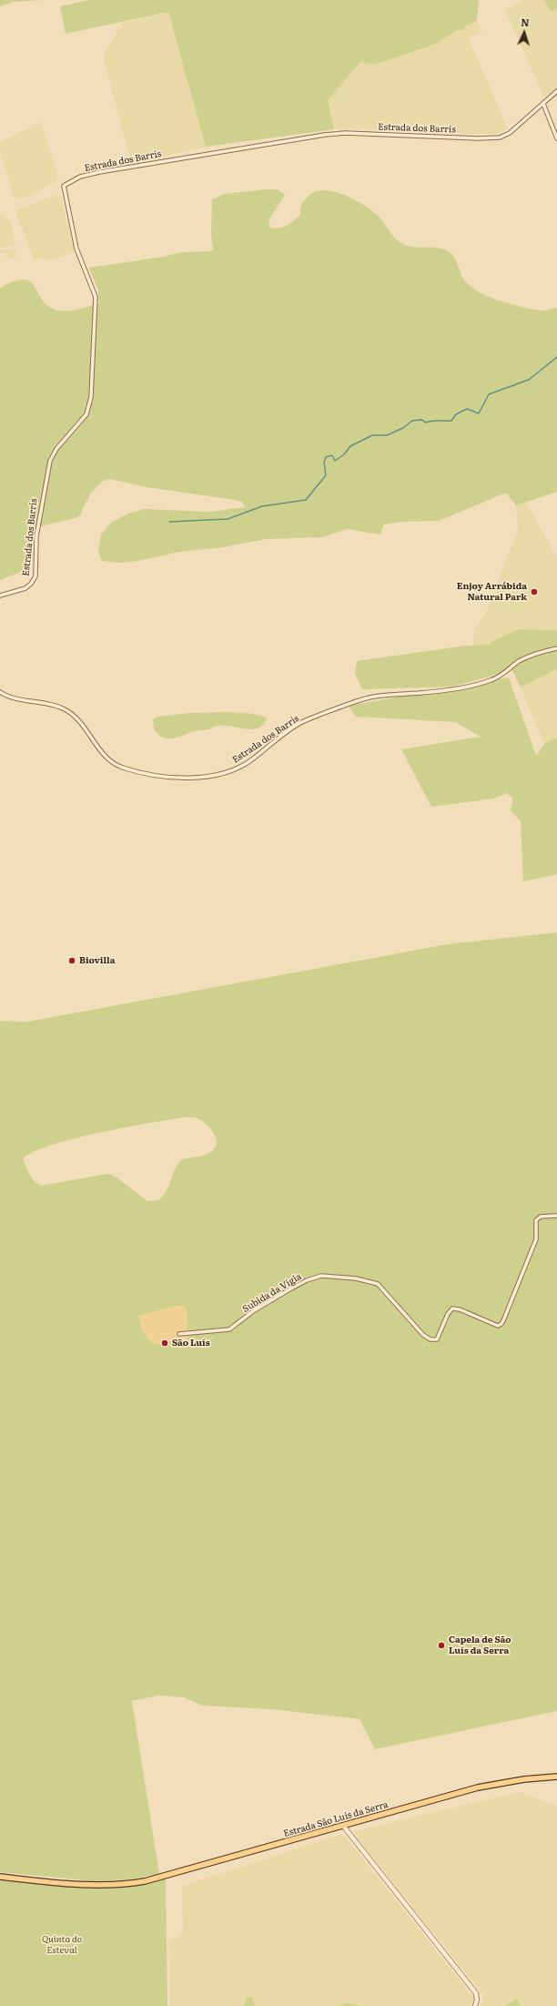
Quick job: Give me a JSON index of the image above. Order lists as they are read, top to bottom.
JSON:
{
  "streets": {
    "main road": ["Estrada São Luís da Serra"],
    "street": ["Estrada dos Barris", "Subida da Vigia"]
  },
  "parks": ["Quinta do Esteval"],
  "places": [
    "Enjoy Arrábida Natural Park",
    "Biovilla",
    "São Luís",
    "Capela de São Luís da Serra"
  ],
  "north": "top"
}
